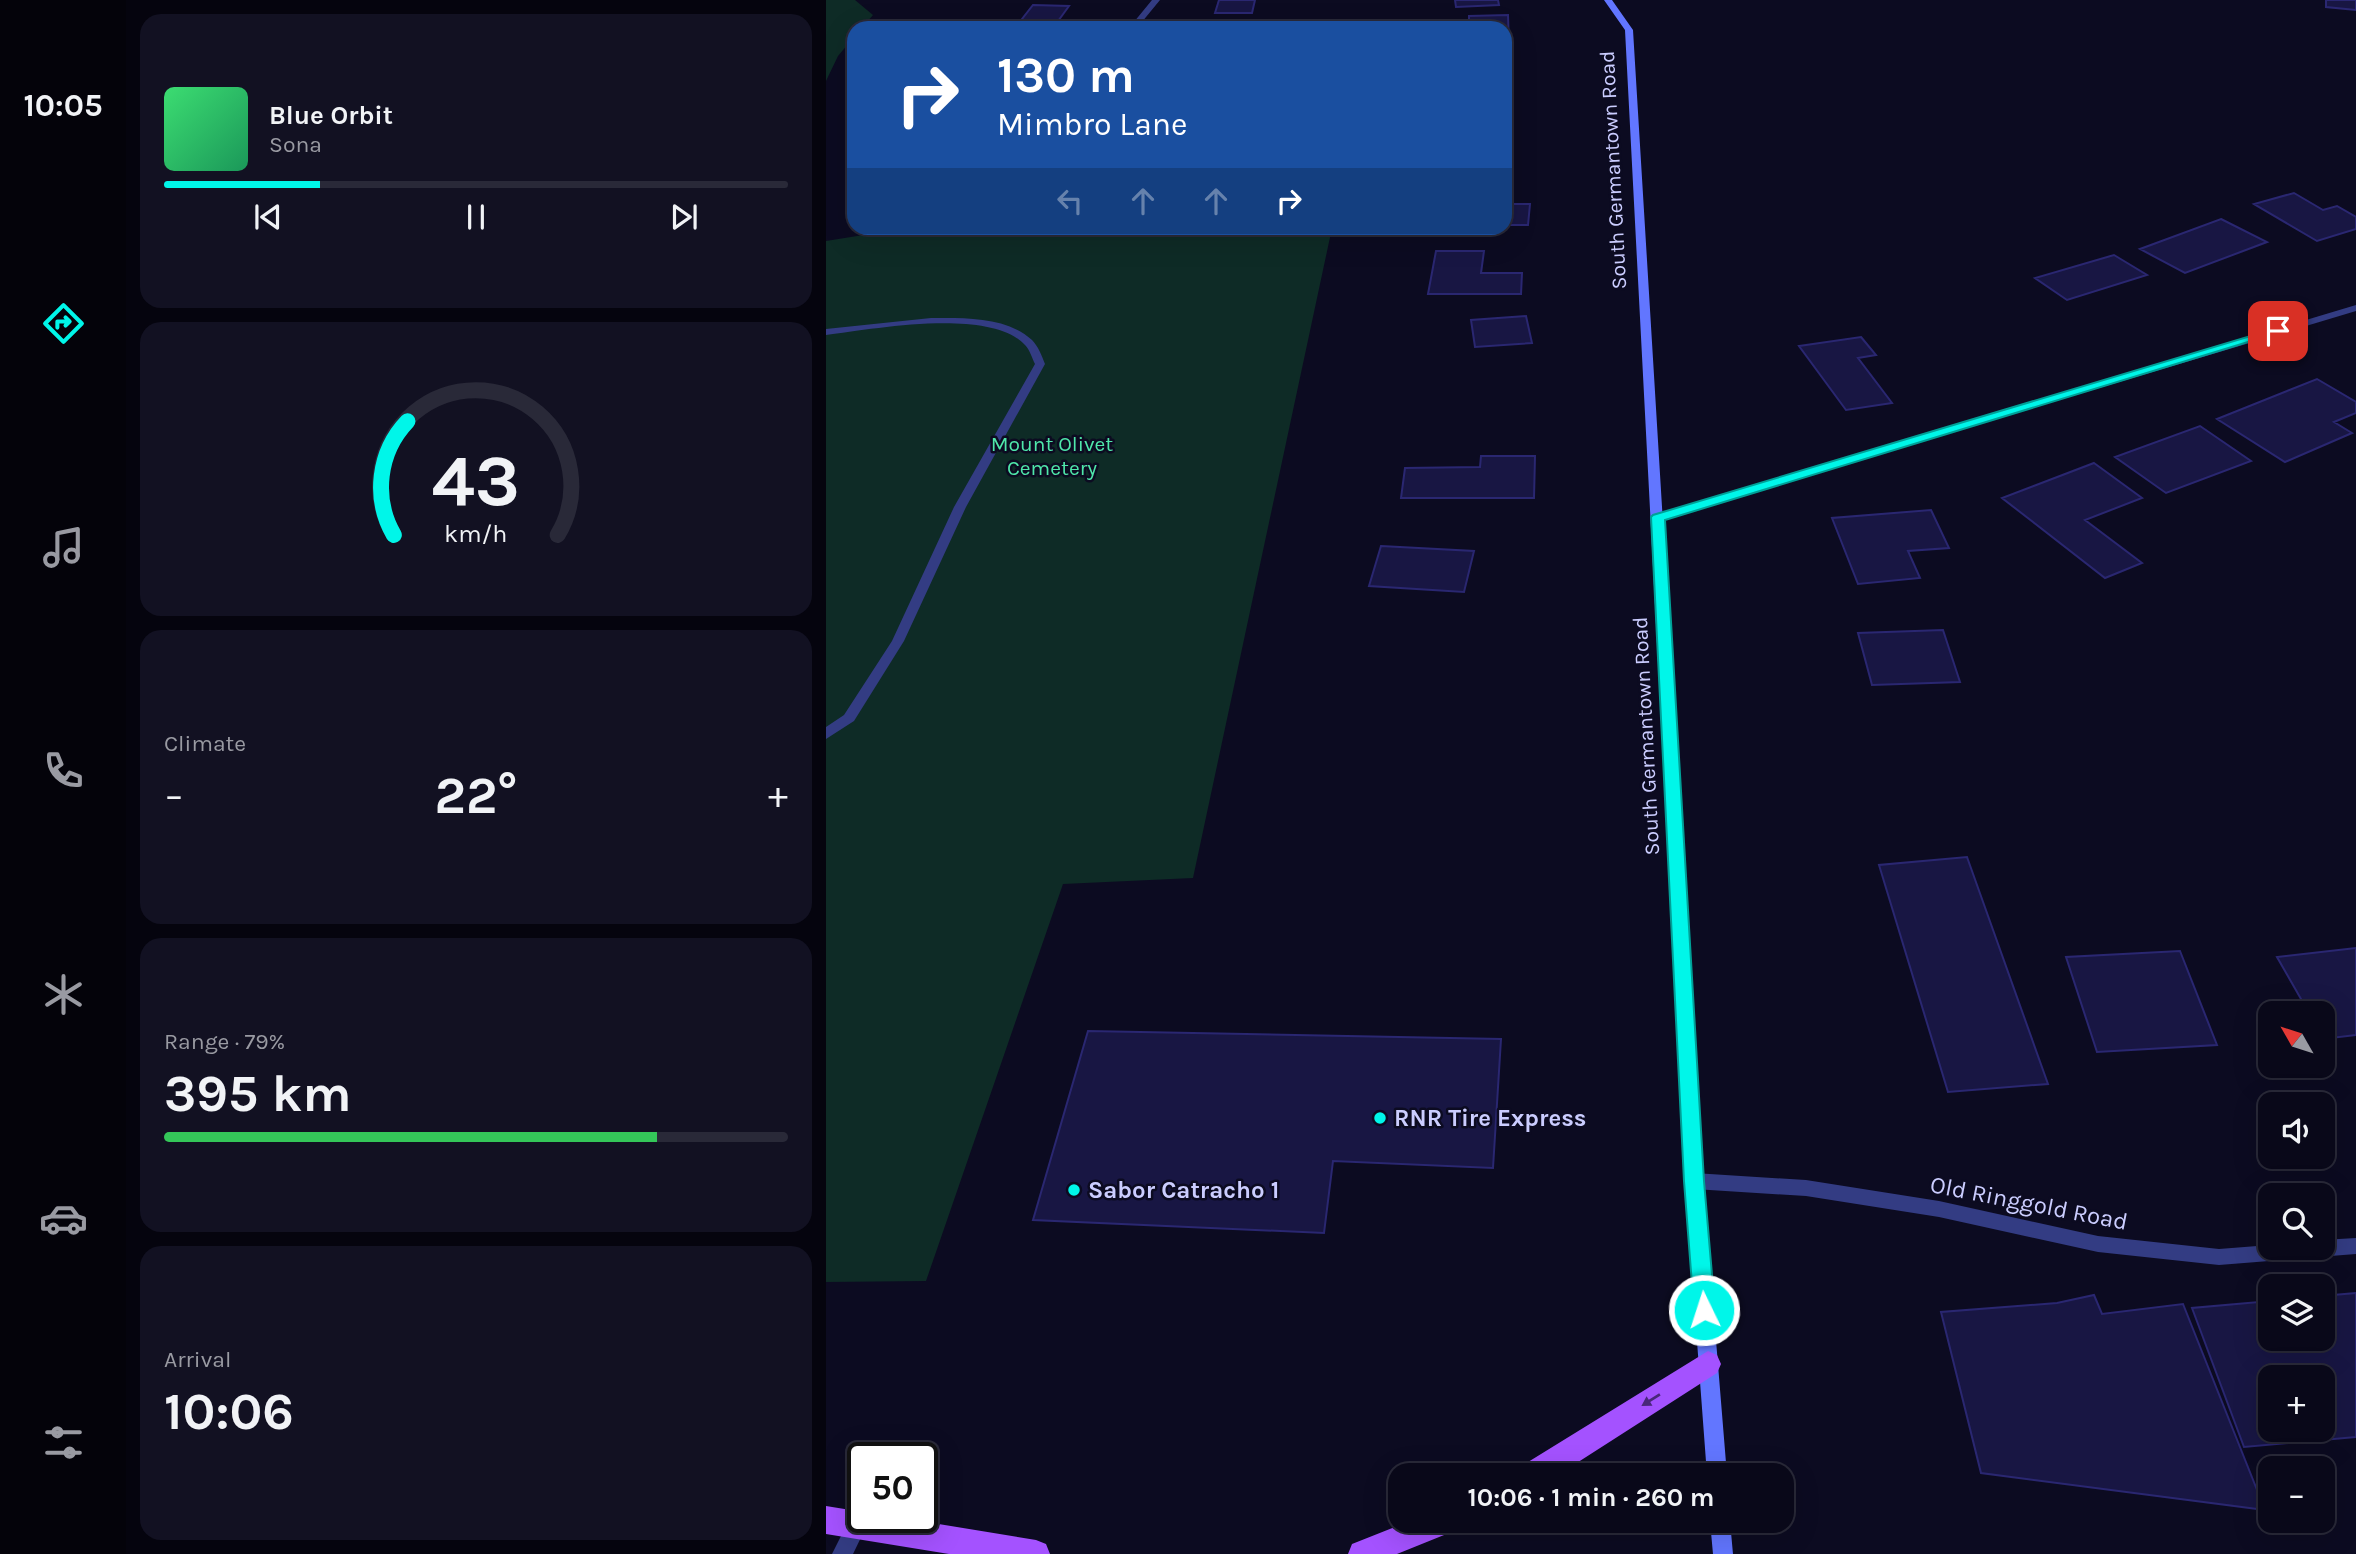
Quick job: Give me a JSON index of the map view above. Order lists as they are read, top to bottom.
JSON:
{
  "streets": {
    "main road": ["South Germantown Road"],
    "street": ["Old Ringgold Road"]
  },
  "crossings": [
    ["South Germantown Road", "Old Ringgold Road"]
  ],
  "parks": ["Mount Olivet Cemetery"],
  "places": ["RNR Tire Express", "Sabor Catracho 1"],
  "north": "top left",
  "page": {
    "tabs": "10:05",
    "turn": ["130 m", "Mimbro Lane"],
    "song": ["Blue Orbit", "Sona"],
    "tile": [
      "Climate",
      ["Range · 79%", "395 km"],
      ["Arrival", "10:06"]
    ],
    "heat": ["−", "22°", "+"],
    "map_buttons": ["+", "−"],
    "limit": "50",
    "trip": "10:06 · 1 min · 260 m",
    "gauge": ["43", "km/h"]
  }
}
